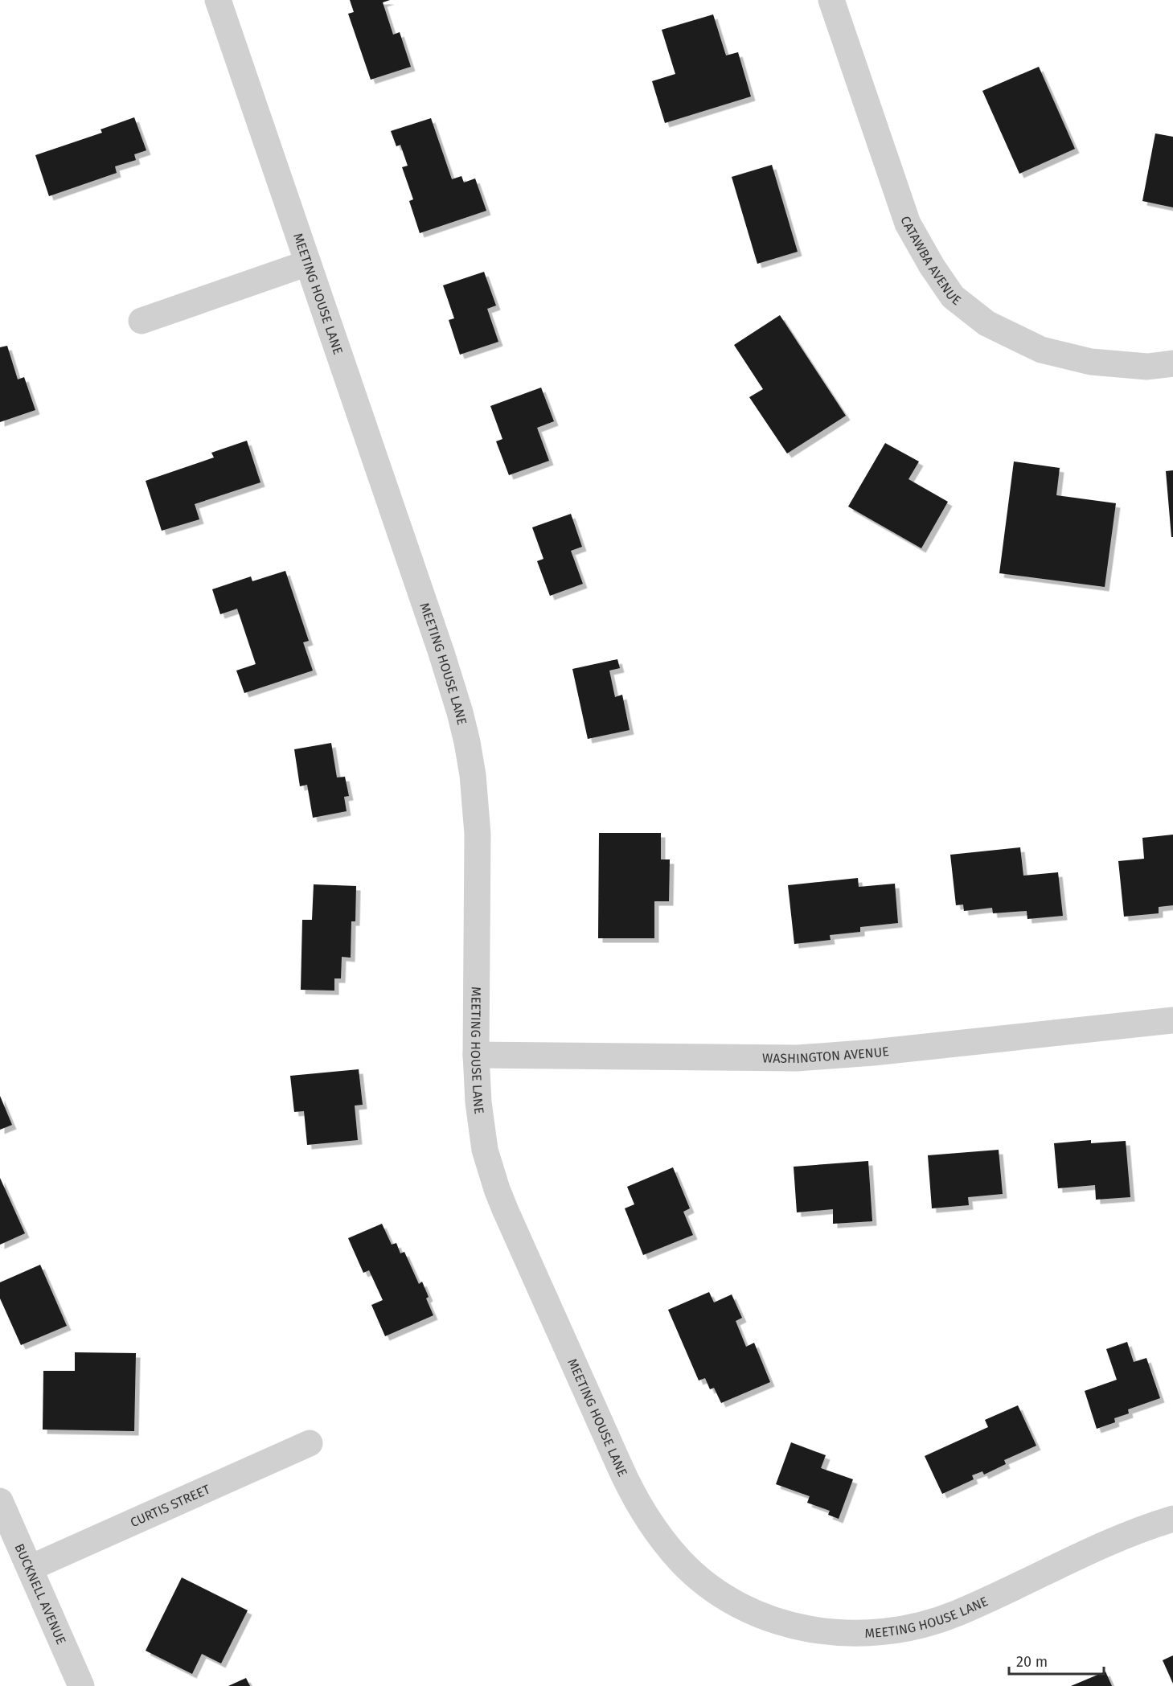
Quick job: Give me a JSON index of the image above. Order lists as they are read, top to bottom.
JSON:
{
  "streets": {
    "street": [
      "CATAWBA AVENUE",
      "MEETING HOUSE LANE",
      "WASHINGTON AVENUE",
      "CURTIS STREET",
      "BUCKNELL AVENUE"
    ]
  },
  "crossings": [
    ["MEETING HOUSE LANE", "WASHINGTON AVENUE"],
    ["CURTIS STREET", "BUCKNELL AVENUE"]
  ],
  "scale_bar": "20 m"
}
